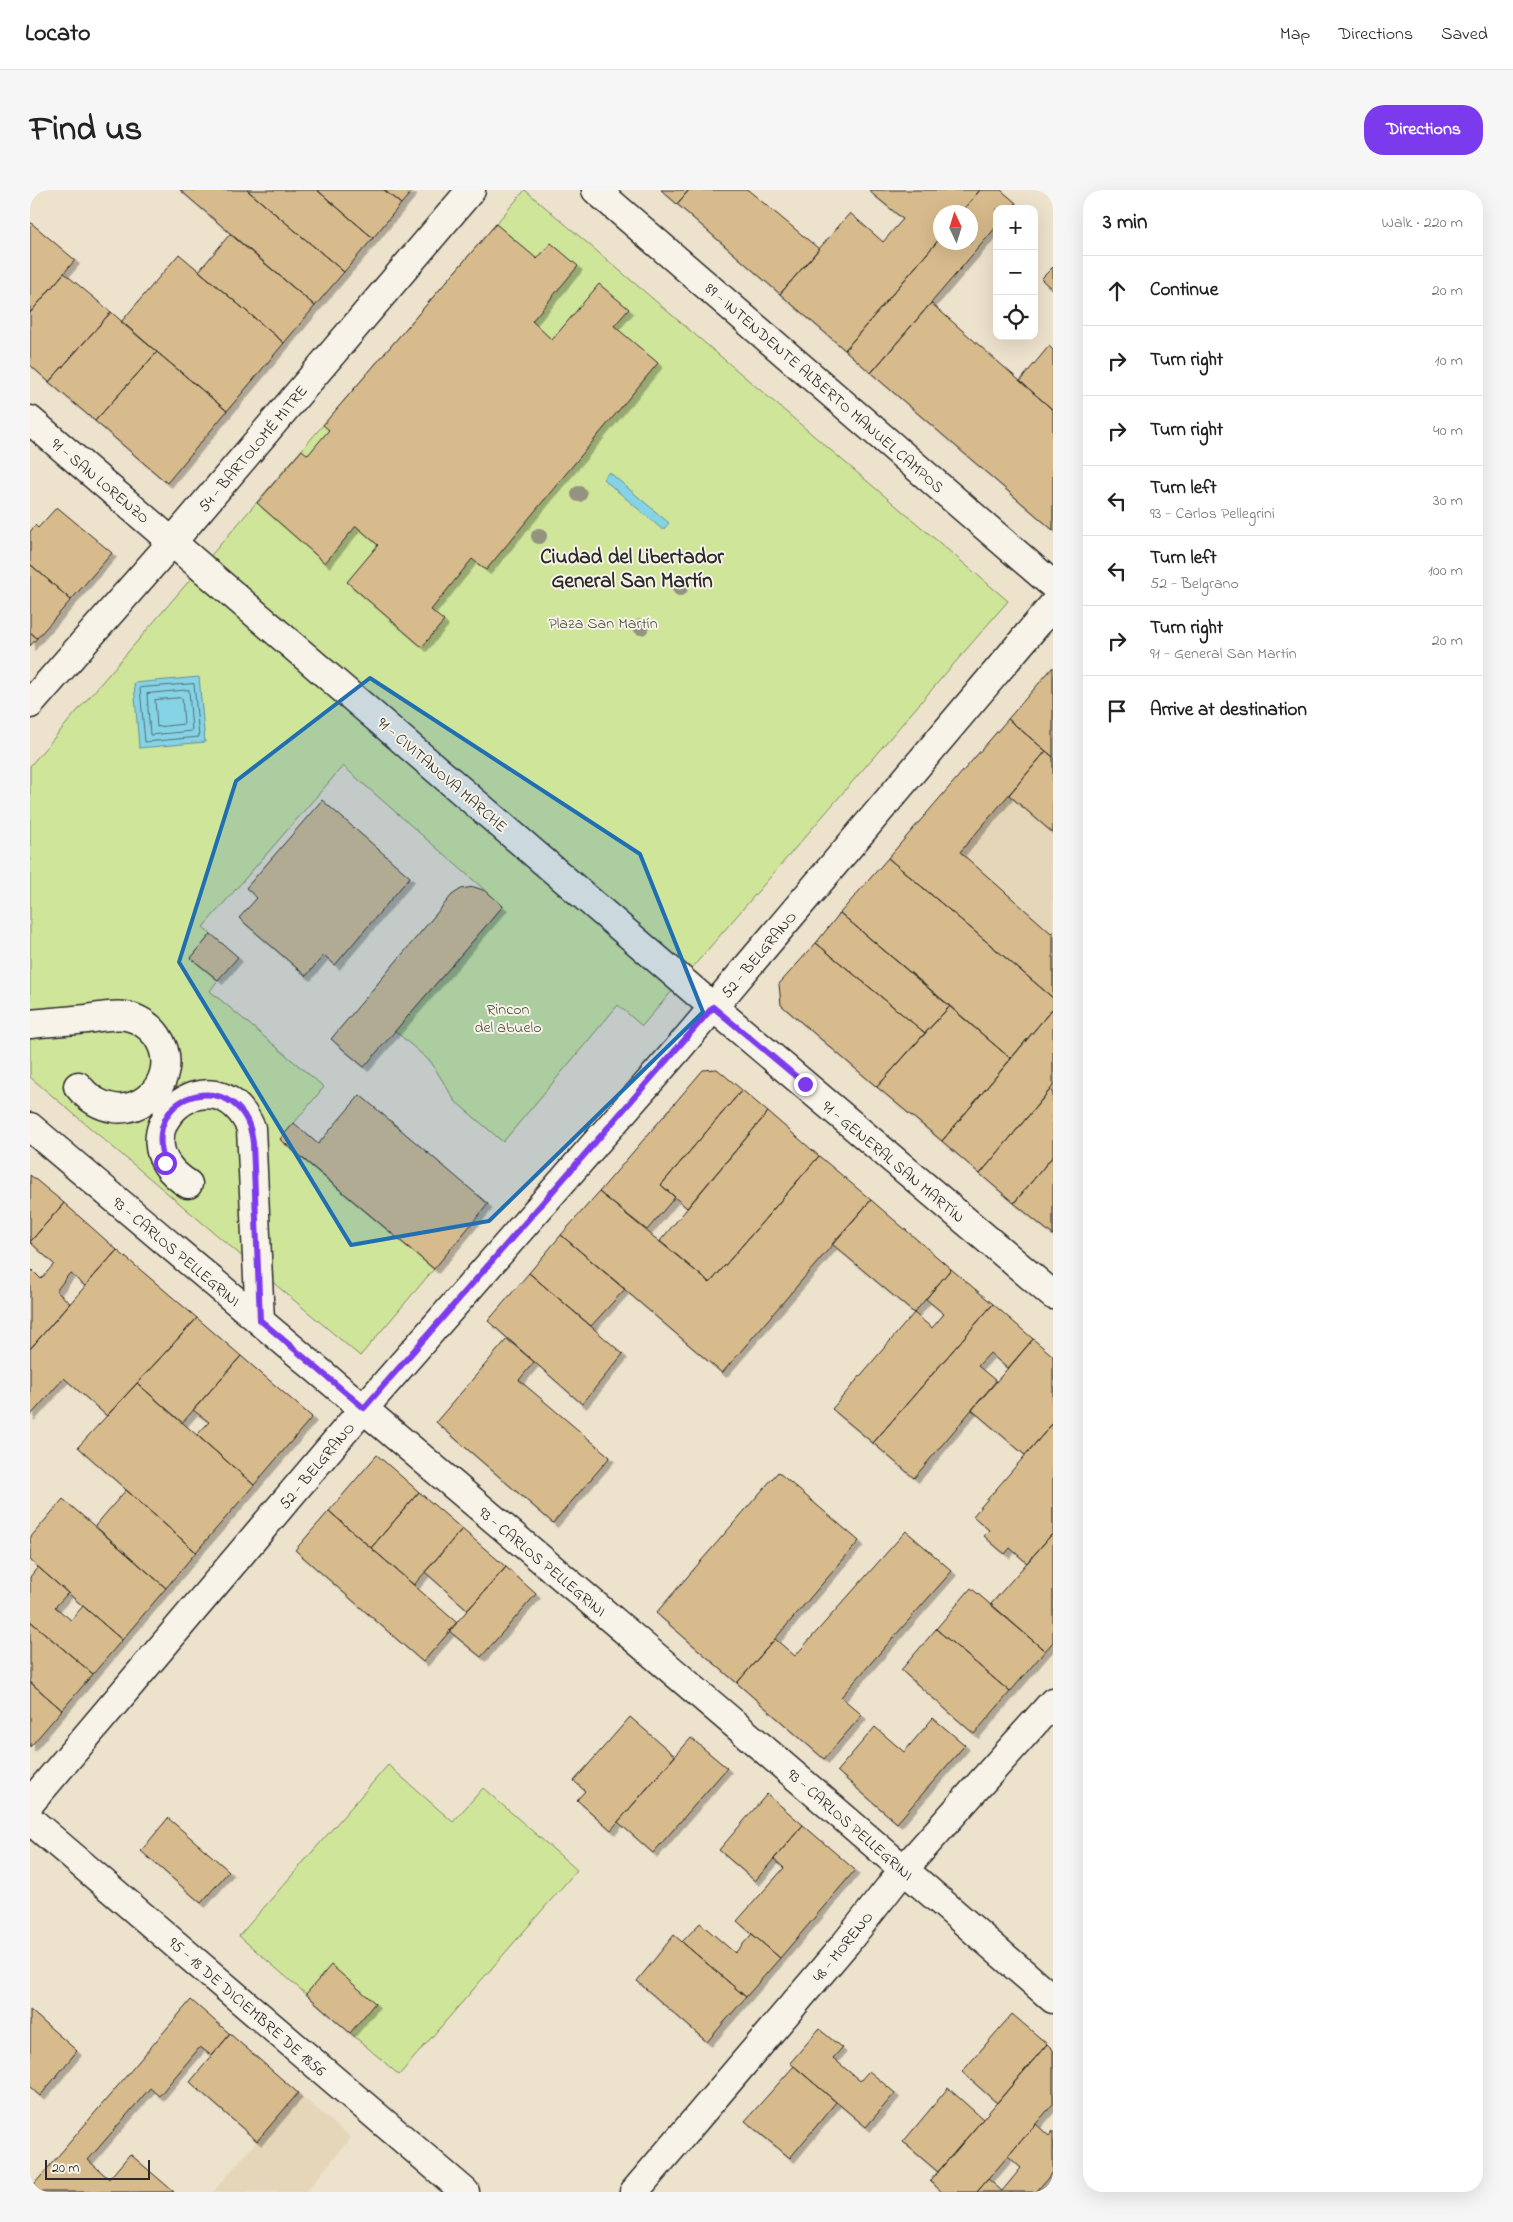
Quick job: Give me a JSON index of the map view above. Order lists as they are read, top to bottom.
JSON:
{
  "streets": {
    "street": [
      "89 - INTENDENTE ALBERTO MANUEL CAMPOS",
      "54 - BARTOLOMÉ MITRE",
      "91 - SAN LORENZO",
      "91 - CIVITANOVA MARCHE",
      "52 - BELGRANO",
      "91 - GENERAL SAN MARTÍN",
      "93 - CARLOS PELLEGRINI",
      "48 - MORENO",
      "95 - 18 DE DICIEMBRE DE 1856"
    ]
  },
  "crossings": [
    ["54 - BARTOLOMÉ MITRE", "91 - SAN LORENZO"],
    ["54 - BARTOLOMÉ MITRE", "91 - CIVITANOVA MARCHE"],
    ["91 - SAN LORENZO", "91 - CIVITANOVA MARCHE"],
    ["91 - CIVITANOVA MARCHE", "52 - BELGRANO"],
    ["91 - CIVITANOVA MARCHE", "91 - GENERAL SAN MARTÍN"],
    ["52 - BELGRANO", "91 - GENERAL SAN MARTÍN"],
    ["52 - BELGRANO", "93 - CARLOS PELLEGRINI"],
    ["93 - CARLOS PELLEGRINI", "48 - MORENO"]
  ],
  "districts": ["Ciudad del Libertador General San Martín"],
  "parks": ["Plaza San Martín", "Rincon del abuelo"],
  "scale_bar": "20 m",
  "north": "top",
  "page": {
    "header": "Locato",
    "nav": ["Map", "Directions", "Saved"],
    "title": "Find us",
    "buttons": "Directions",
    "heading": ["3 min", "Walk · 220 m"],
    "map_buttons": ["+", "−"],
    "list": [
      ["Continue", "20 m"],
      ["Turn right", "10 m"],
      ["Turn right", "40 m"],
      ["Turn left", "93 - Carlos Pellegrini", "30 m"],
      ["Turn left", "52 - Belgrano", "100 m"],
      ["Turn right", "91 - General San Martín", "20 m"],
      "Arrive at destination"
    ],
    "scale": "20 m"
  }
}
